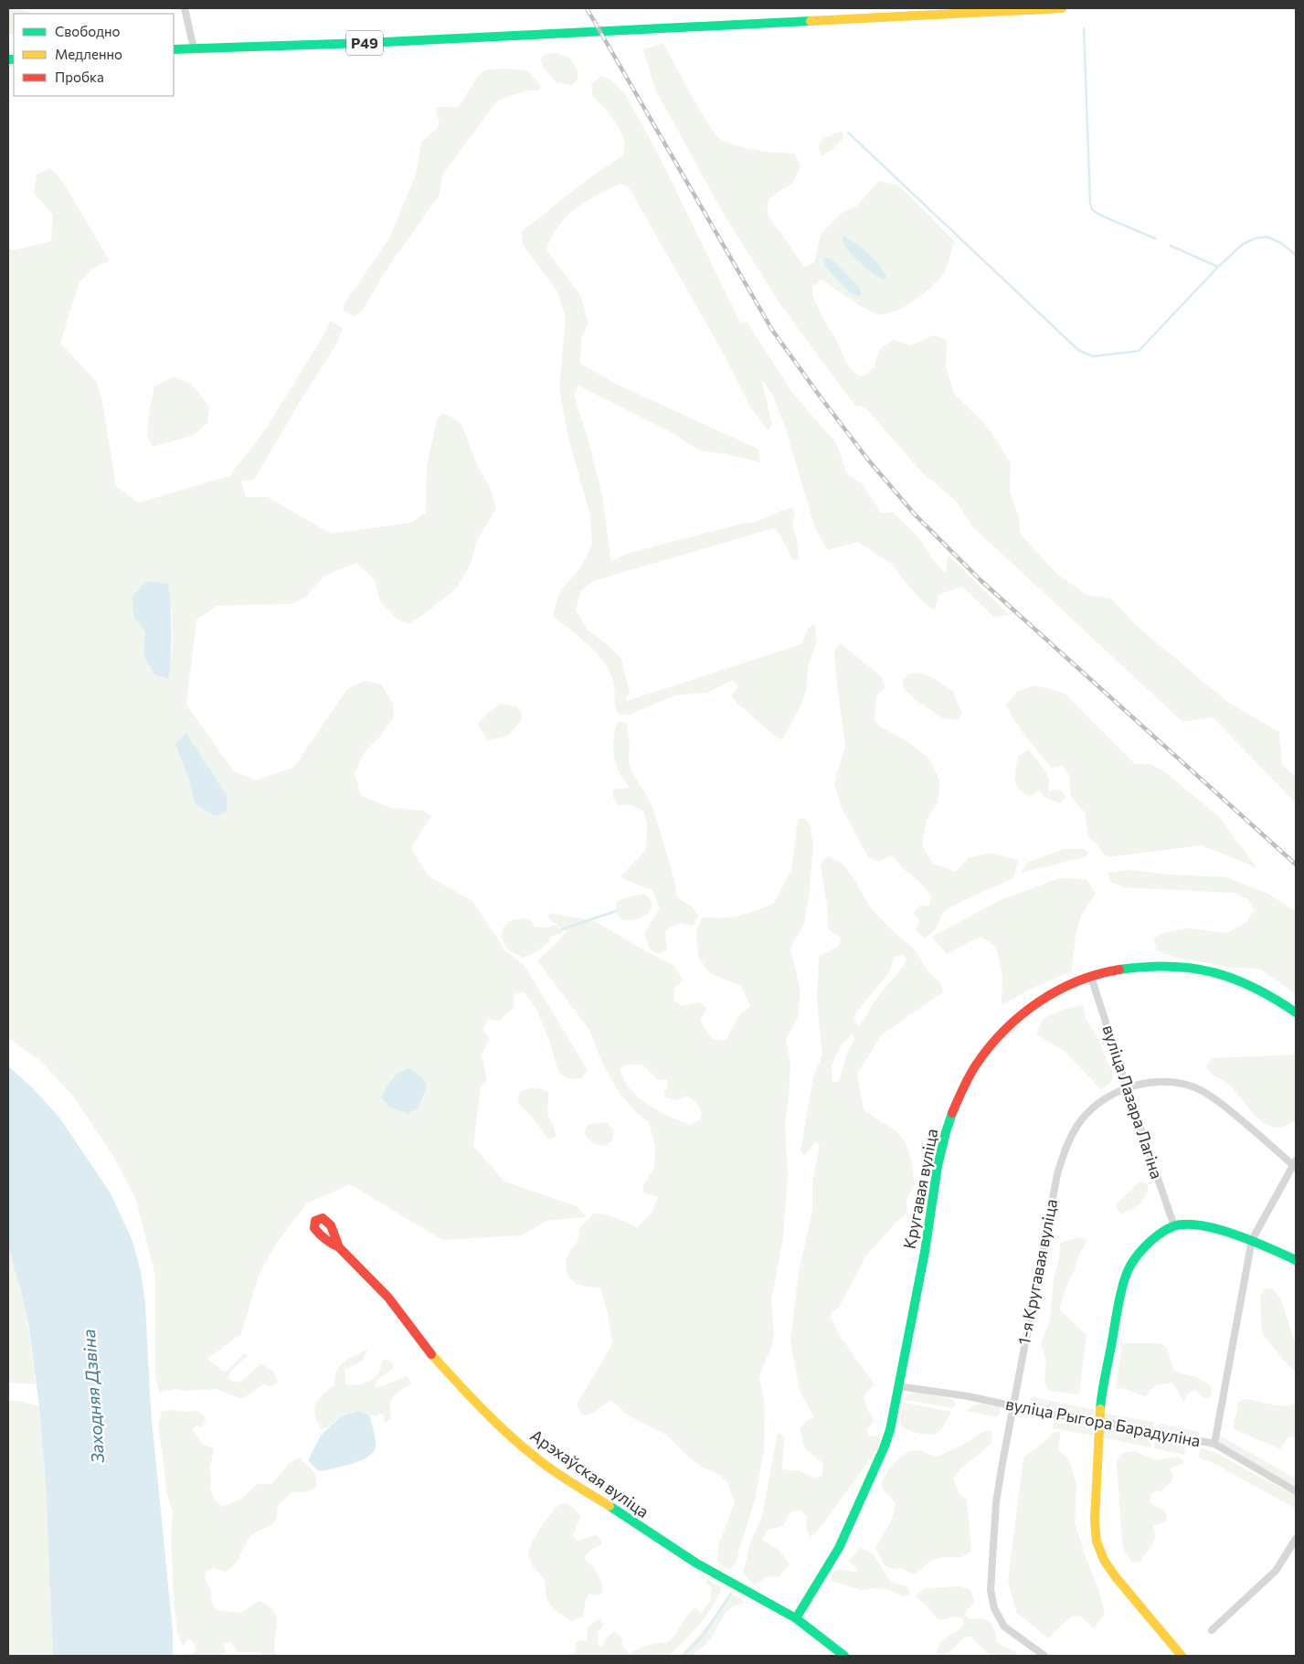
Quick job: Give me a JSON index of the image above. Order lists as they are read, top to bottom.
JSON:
{
  "streets": {
    "main road": ["Р49", "Кругавая вуліца", "Арэхаўская вуліца"],
    "street": ["вуліца Лазара Лагіна", "1-я Кругавая вуліца", "вуліца Рыгора Барадуліна"]
  },
  "crossings": [
    ["вуліца Лазара Лагіна", "Кругавая вуліца"],
    ["вуліца Лазара Лагіна", "1-я Кругавая вуліца"],
    ["Кругавая вуліца", "вуліца Рыгора Барадуліна"],
    ["Кругавая вуліца", "Арэхаўская вуліца"],
    ["1-я Кругавая вуліца", "вуліца Рыгора Барадуліна"]
  ],
  "water": ["Заходняя Дзвіна"],
  "legend": ["Свободно", "Медленно", "Пробка"]
}
